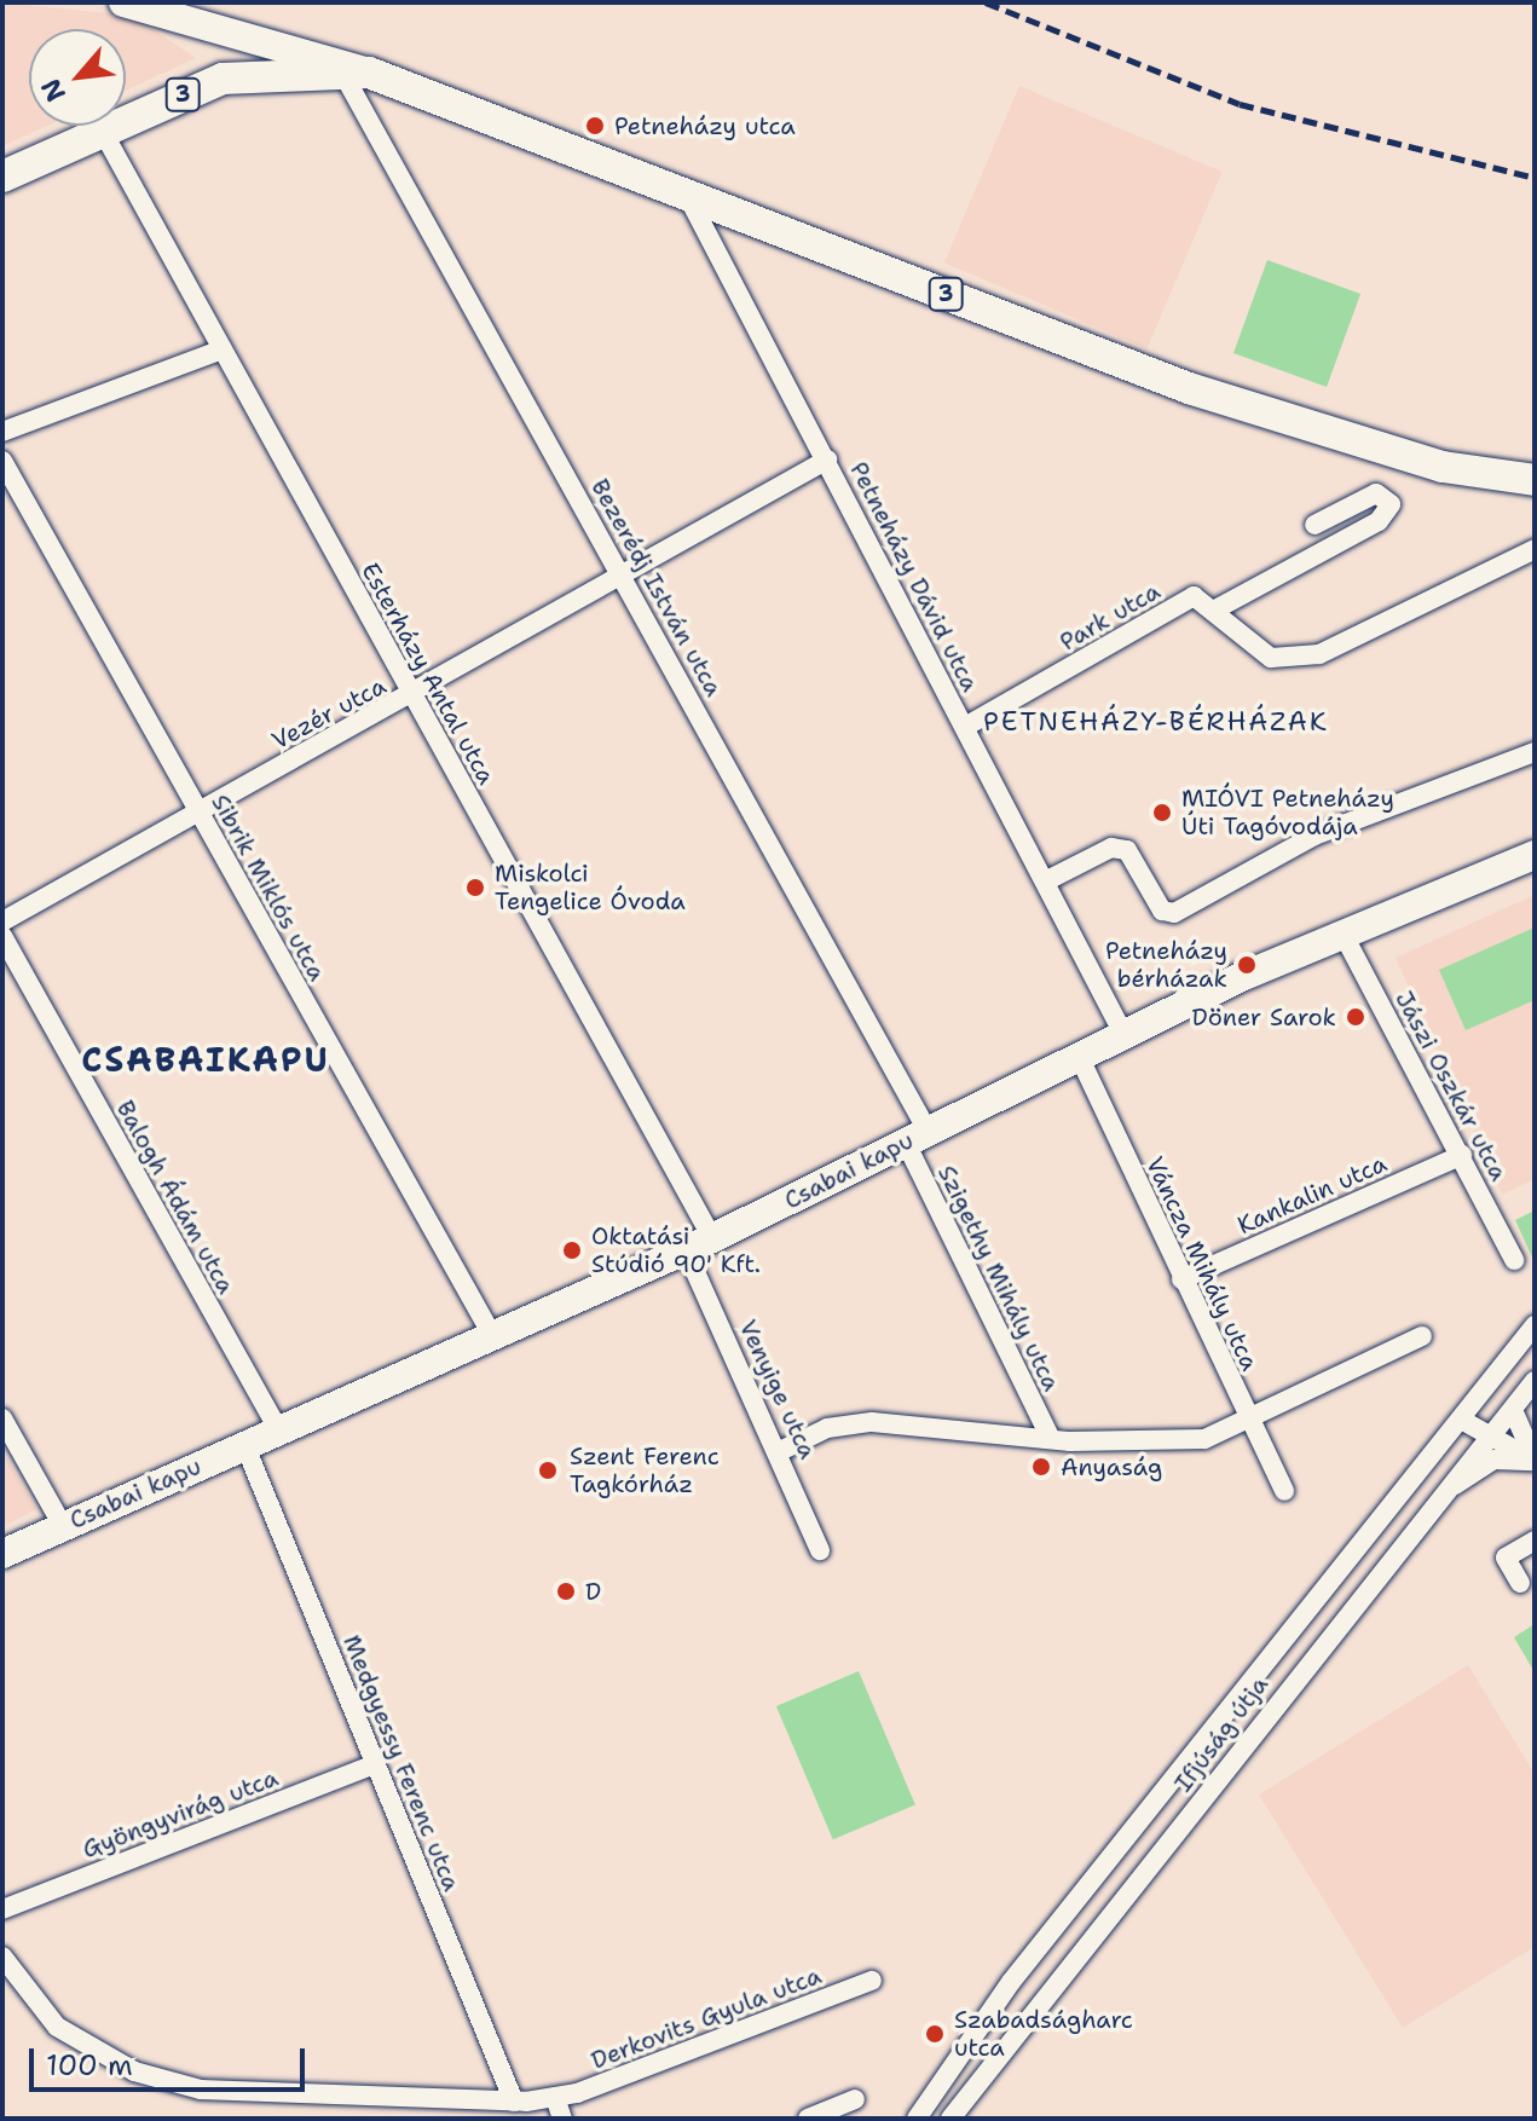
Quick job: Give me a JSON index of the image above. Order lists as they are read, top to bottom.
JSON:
{
  "streets": {
    "main road": ["3"],
    "street": [
      "Petneházy Dávid utca",
      "Bezerédj István utca",
      "Park utca",
      "Esterházy Antal utca",
      "Vezér utca",
      "Sibrik Miklós utca",
      "Jászi Oszkár utca",
      "Csabai kapu",
      "Kankalin utca",
      "Balogh Ádám utca",
      "Váncza Mihály utca",
      "Szigethy Mihály utca",
      "Venyige utca",
      "Ifjúság útja",
      "Medgyessy Ferenc utca",
      "Gyöngyvirág utca",
      "Derkovits Gyula utca"
    ]
  },
  "crossings": [
    ["3", "Petneházy Dávid utca"],
    ["3", "Bezerédj István utca"],
    ["3", "Esterházy Antal utca"],
    ["Petneházy Dávid utca", "Park utca"],
    ["Petneházy Dávid utca", "Vezér utca"],
    ["Petneházy Dávid utca", "Csabai kapu"],
    ["Bezerédj István utca", "Vezér utca"],
    ["Bezerédj István utca", "Csabai kapu"],
    ["Bezerédj István utca", "Szigethy Mihály utca"],
    ["Esterházy Antal utca", "Vezér utca"],
    ["Esterházy Antal utca", "Csabai kapu"],
    ["Esterházy Antal utca", "Venyige utca"],
    ["Vezér utca", "Sibrik Miklós utca"],
    ["Sibrik Miklós utca", "Csabai kapu"],
    ["Jászi Oszkár utca", "Csabai kapu"],
    ["Jászi Oszkár utca", "Kankalin utca"],
    ["Csabai kapu", "Balogh Ádám utca"],
    ["Csabai kapu", "Váncza Mihály utca"],
    ["Csabai kapu", "Szigethy Mihály utca"],
    ["Csabai kapu", "Venyige utca"],
    ["Csabai kapu", "Medgyessy Ferenc utca"],
    ["Kankalin utca", "Váncza Mihály utca"],
    ["Medgyessy Ferenc utca", "Gyöngyvirág utca"],
    ["Medgyessy Ferenc utca", "Derkovits Gyula utca"]
  ],
  "districts": ["PETNEHÁZY-BÉRHÁZAK", "CSABAIKAPU"],
  "places": [
    "Petneházy utca",
    "MIÓVI Petneházy Úti Tagóvodája",
    "Miskolci Tengelice Óvoda",
    "Petneházy bérházak",
    "Döner Sarok",
    "Oktatási Stúdió 90' Kft.",
    "Anyaság",
    "Szent Ferenc Tagkórház",
    "D",
    "Szabadságharc utca"
  ],
  "scale_bar": "100 m",
  "north": "bottom left"
}
